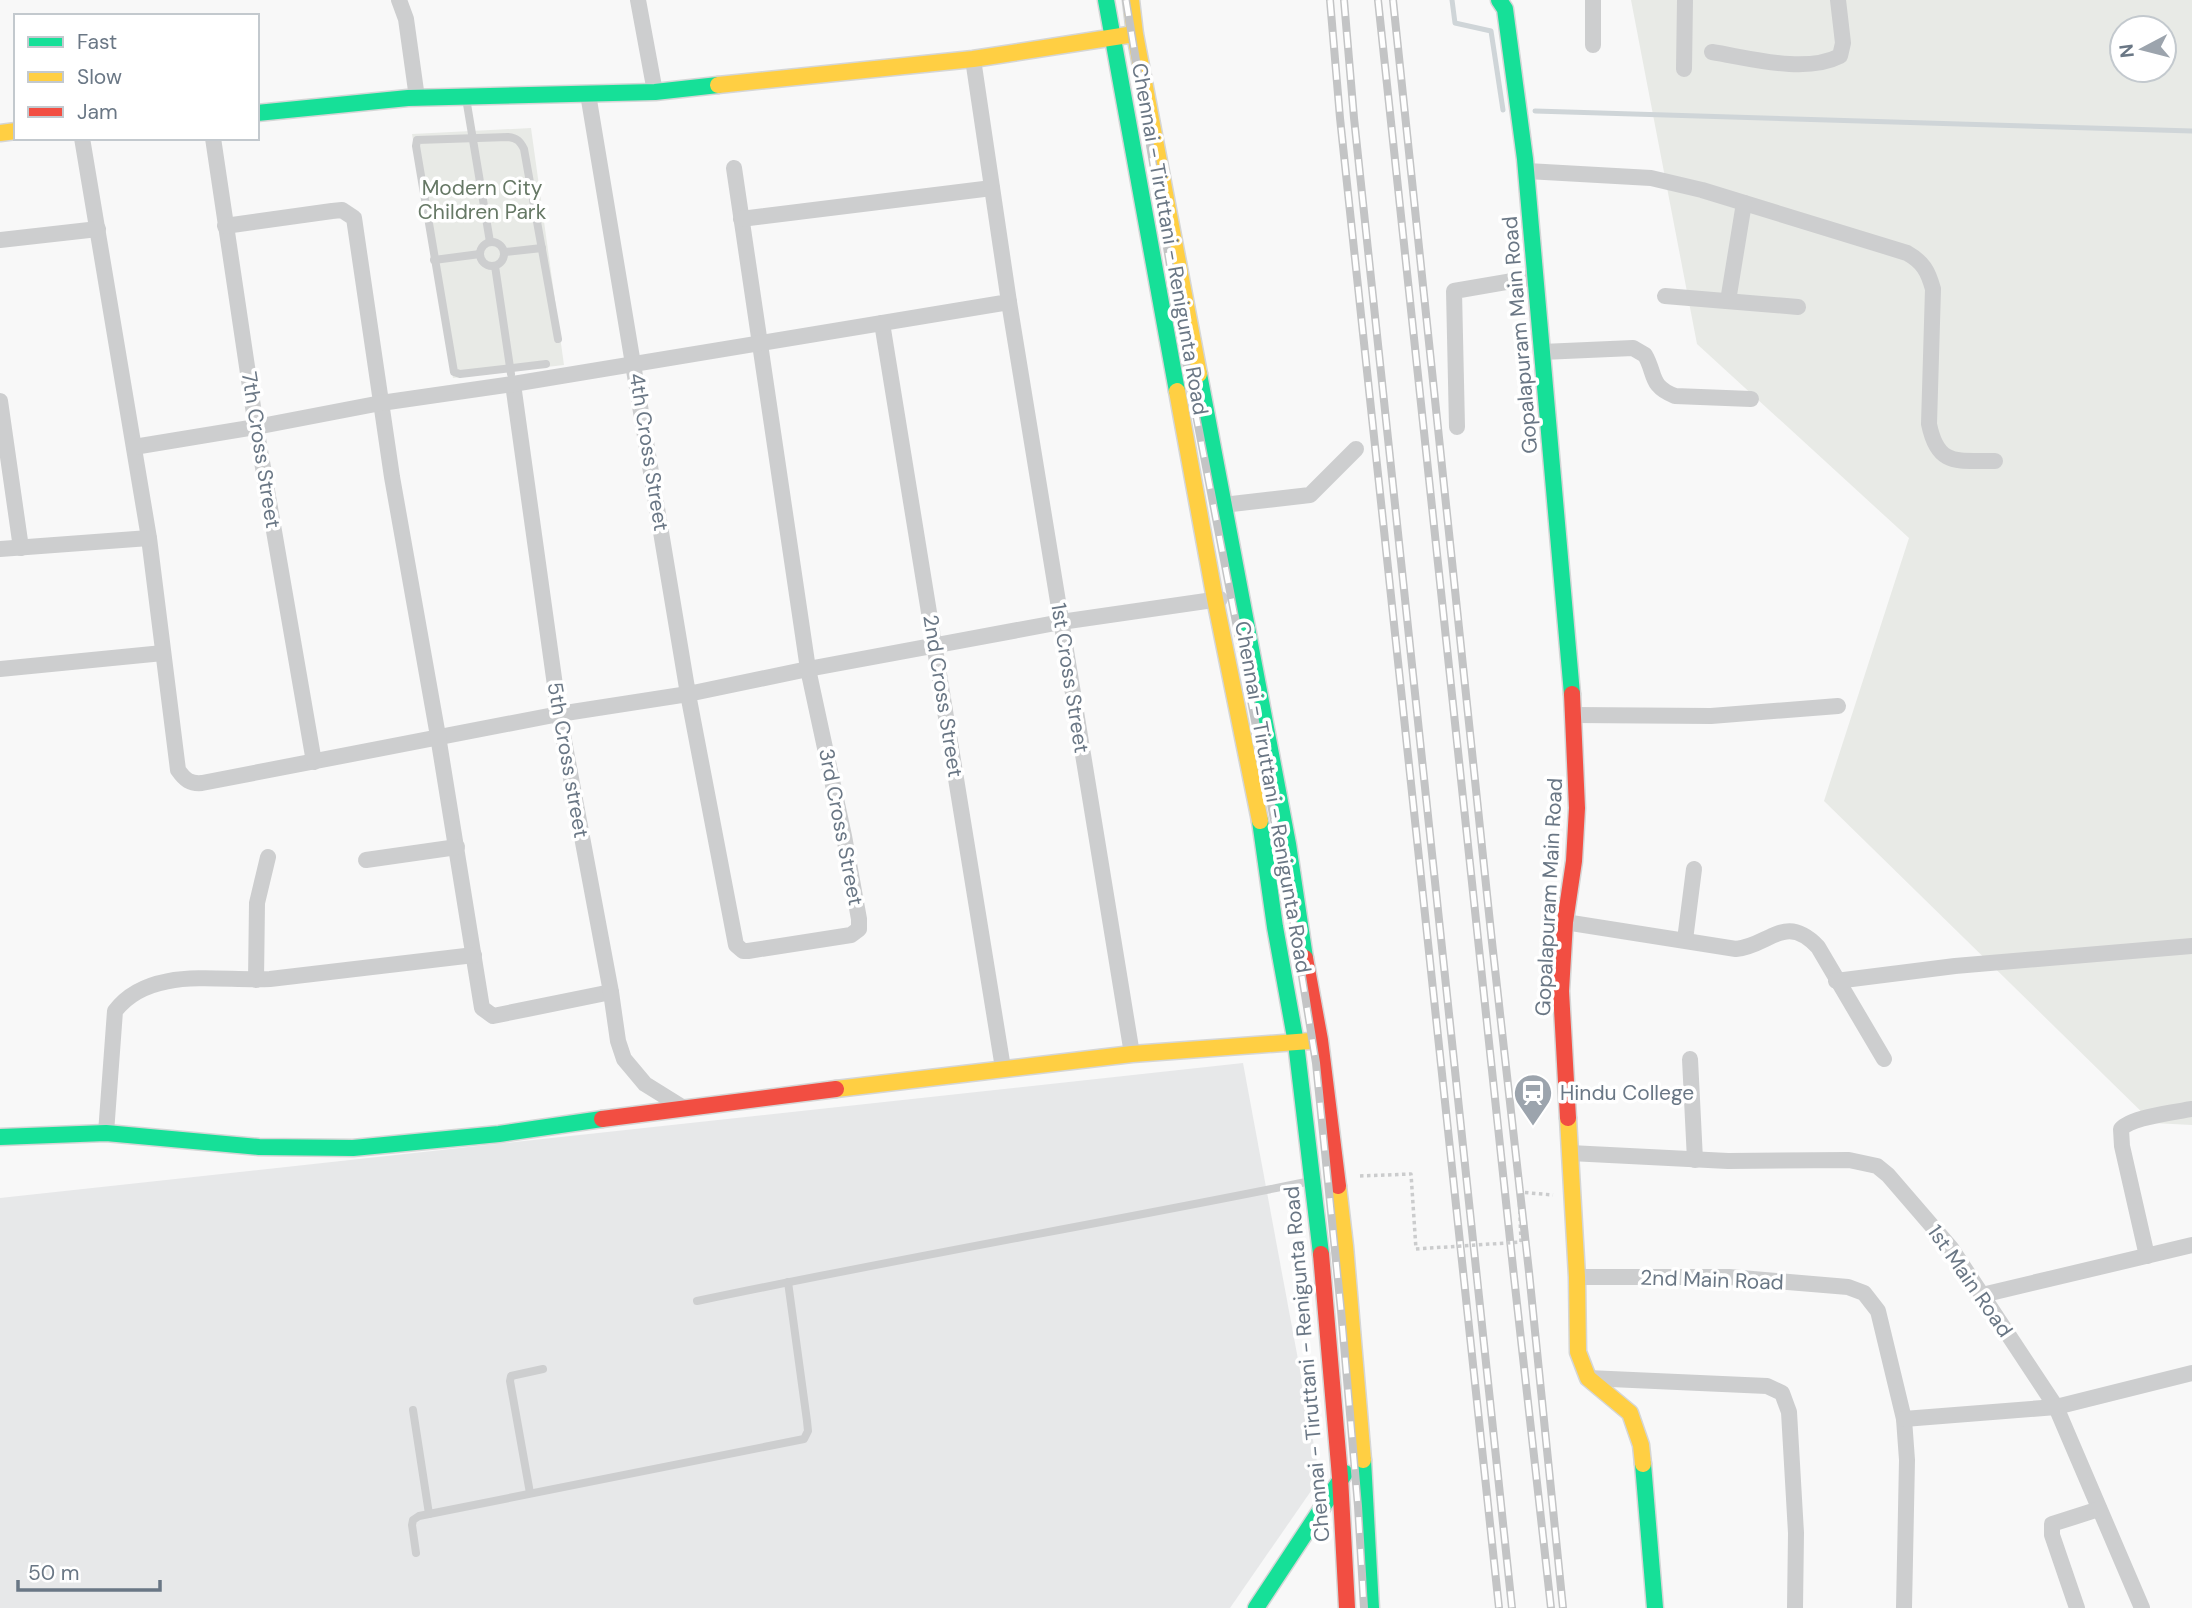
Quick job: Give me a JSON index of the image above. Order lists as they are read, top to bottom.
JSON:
{
  "streets": {
    "main road": ["Chennai - Tiruttani - Renigunta Road", "Gopalapuram Main Road"],
    "street": [
      "7th Cross Street",
      "4th Cross Street",
      "1st Cross Street",
      "2nd Cross Street",
      "5th Cross street",
      "3rd Cross Street",
      "2nd Main Road",
      "1st Main Road"
    ]
  },
  "crossings": [
    ["Gopalapuram Main Road", "2nd Main Road"],
    ["Gopalapuram Main Road", "1st Main Road"],
    ["4th Cross Street", "3rd Cross Street"]
  ],
  "parks": ["Modern City Children Park"],
  "places": {
    "station": ["Hindu College"]
  },
  "legend": ["Fast", "Slow", "Jam"],
  "scale_bar": "50 m",
  "north": "left"
}
